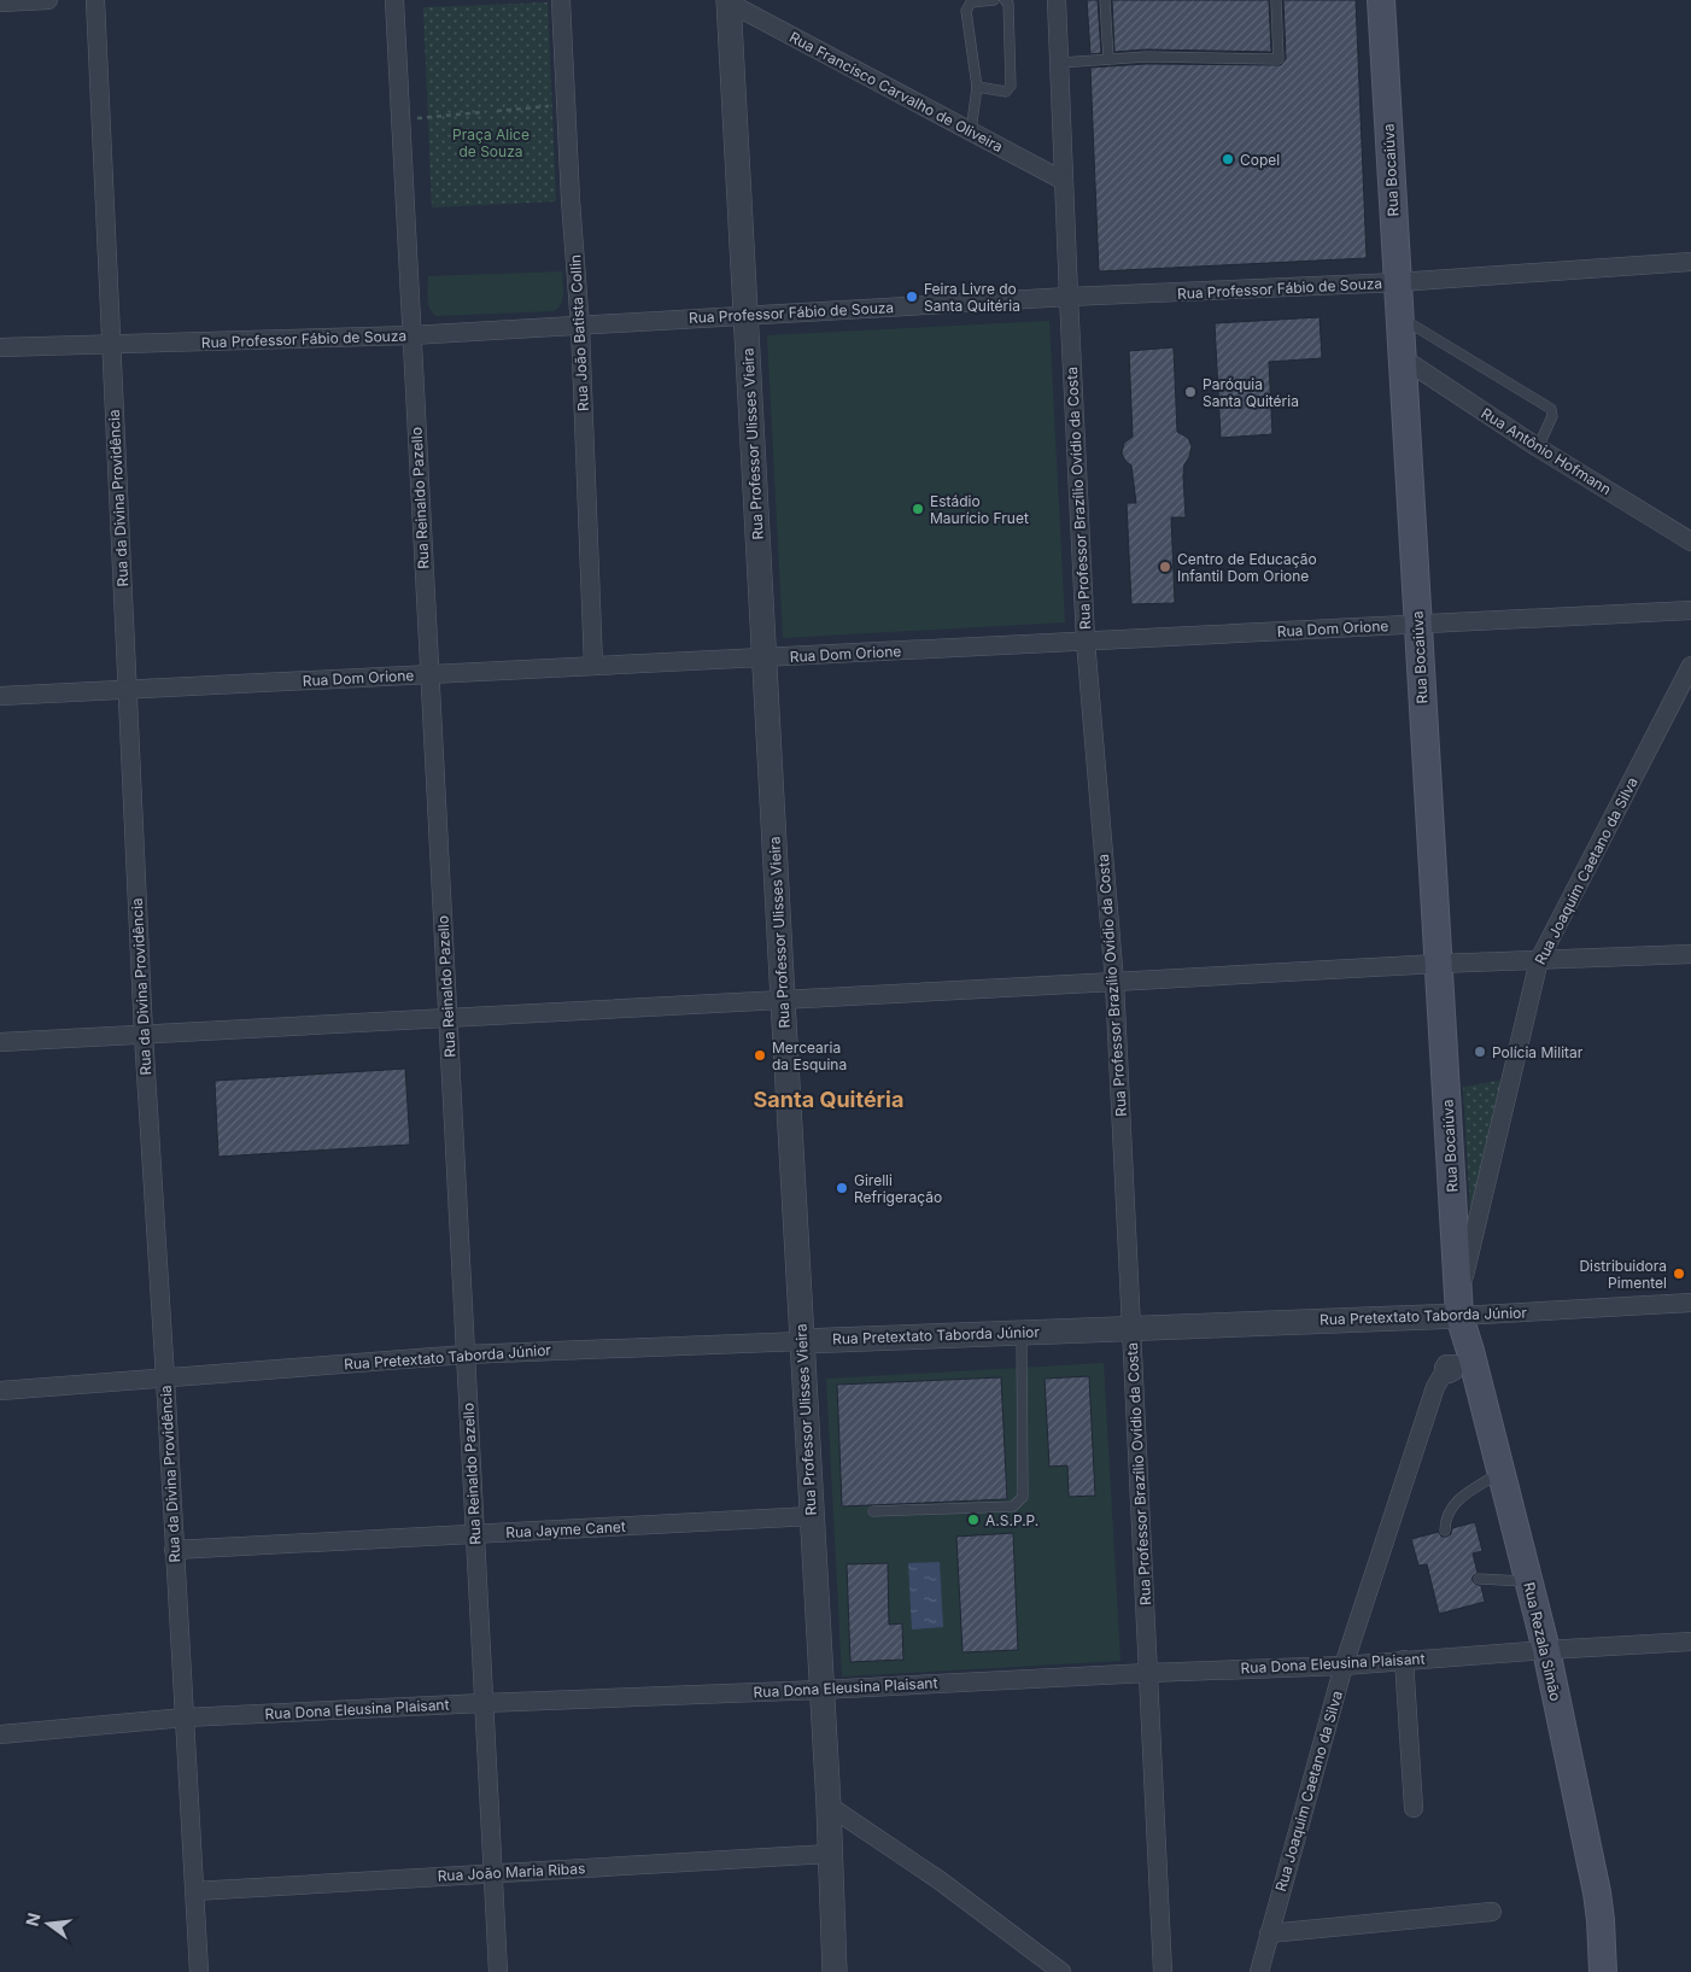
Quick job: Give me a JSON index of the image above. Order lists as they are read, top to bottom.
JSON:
{
  "streets": {
    "main road": ["Rua Bocaiúva", "Rua Rezala Simão"],
    "street": [
      "Rua Francisco Carvalho de Oliveira",
      "Rua Professor Fábio de Souza",
      "Rua João Batista Collin",
      "Rua Professor Ulisses Vieira",
      "Rua Antônio Hofmann",
      "Rua da Divina Providência",
      "Rua Reinaldo Pazello",
      "Rua Professor Brazílio Ovídio da Costa",
      "Rua Dom Orione",
      "Rua Joaquim Caetano da Silva",
      "Rua Pretextato Taborda Júnior",
      "Rua Jayme Canet",
      "Rua Dona Eleusina Plaisant",
      "Rua João Maria Ribas"
    ]
  },
  "crossings": [
    ["Rua Francisco Carvalho de Oliveira", "Rua Professor Ulisses Vieira"],
    ["Rua Francisco Carvalho de Oliveira", "Rua Professor Brazílio Ovídio da Costa"],
    ["Rua Bocaiúva", "Rua Professor Fábio de Souza"],
    ["Rua Bocaiúva", "Rua Antônio Hofmann"],
    ["Rua Bocaiúva", "Rua Dom Orione"],
    ["Rua Bocaiúva", "Rua Joaquim Caetano da Silva"],
    ["Rua Bocaiúva", "Rua Pretextato Taborda Júnior"],
    ["Rua Bocaiúva", "Rua Rezala Simão"],
    ["Rua Professor Fábio de Souza", "Rua João Batista Collin"],
    ["Rua Professor Fábio de Souza", "Rua Professor Ulisses Vieira"],
    ["Rua Professor Fábio de Souza", "Rua da Divina Providência"],
    ["Rua Professor Fábio de Souza", "Rua Reinaldo Pazello"],
    ["Rua Professor Fábio de Souza", "Rua Professor Brazílio Ovídio da Costa"],
    ["Rua João Batista Collin", "Rua Dom Orione"],
    ["Rua Professor Ulisses Vieira", "Rua Dom Orione"],
    ["Rua Professor Ulisses Vieira", "Rua Pretextato Taborda Júnior"],
    ["Rua Professor Ulisses Vieira", "Rua Jayme Canet"],
    ["Rua Professor Ulisses Vieira", "Rua Dona Eleusina Plaisant"],
    ["Rua Professor Ulisses Vieira", "Rua João Maria Ribas"],
    ["Rua da Divina Providência", "Rua Dom Orione"],
    ["Rua da Divina Providência", "Rua Pretextato Taborda Júnior"],
    ["Rua da Divina Providência", "Rua Jayme Canet"],
    ["Rua da Divina Providência", "Rua Dona Eleusina Plaisant"],
    ["Rua da Divina Providência", "Rua João Maria Ribas"],
    ["Rua Reinaldo Pazello", "Rua Dom Orione"],
    ["Rua Reinaldo Pazello", "Rua Pretextato Taborda Júnior"],
    ["Rua Reinaldo Pazello", "Rua Jayme Canet"],
    ["Rua Reinaldo Pazello", "Rua Dona Eleusina Plaisant"],
    ["Rua Reinaldo Pazello", "Rua João Maria Ribas"],
    ["Rua Professor Brazílio Ovídio da Costa", "Rua Dom Orione"],
    ["Rua Professor Brazílio Ovídio da Costa", "Rua Pretextato Taborda Júnior"],
    ["Rua Professor Brazílio Ovídio da Costa", "Rua Dona Eleusina Plaisant"],
    ["Rua Joaquim Caetano da Silva", "Rua Pretextato Taborda Júnior"],
    ["Rua Joaquim Caetano da Silva", "Rua Rezala Simão"],
    ["Rua Joaquim Caetano da Silva", "Rua Dona Eleusina Plaisant"],
    ["Rua Pretextato Taborda Júnior", "Rua Rezala Simão"],
    ["Rua Rezala Simão", "Rua Dona Eleusina Plaisant"]
  ],
  "districts": ["Santa Quitéria"],
  "parks": ["Praça Alice de Souza"],
  "places": [
    "Copel",
    "Feira Livre do Santa Quitéria",
    "Paróquia Santa Quitéria",
    "Estádio Maurício Fruet",
    "Centro de Educação Infantil Dom Orione",
    "Polícia Militar",
    "Mercearia da Esquina",
    "Girelli Refrigeração",
    "Distribuidora Pimentel",
    "A.S.P.P."
  ],
  "north": "left"
}
